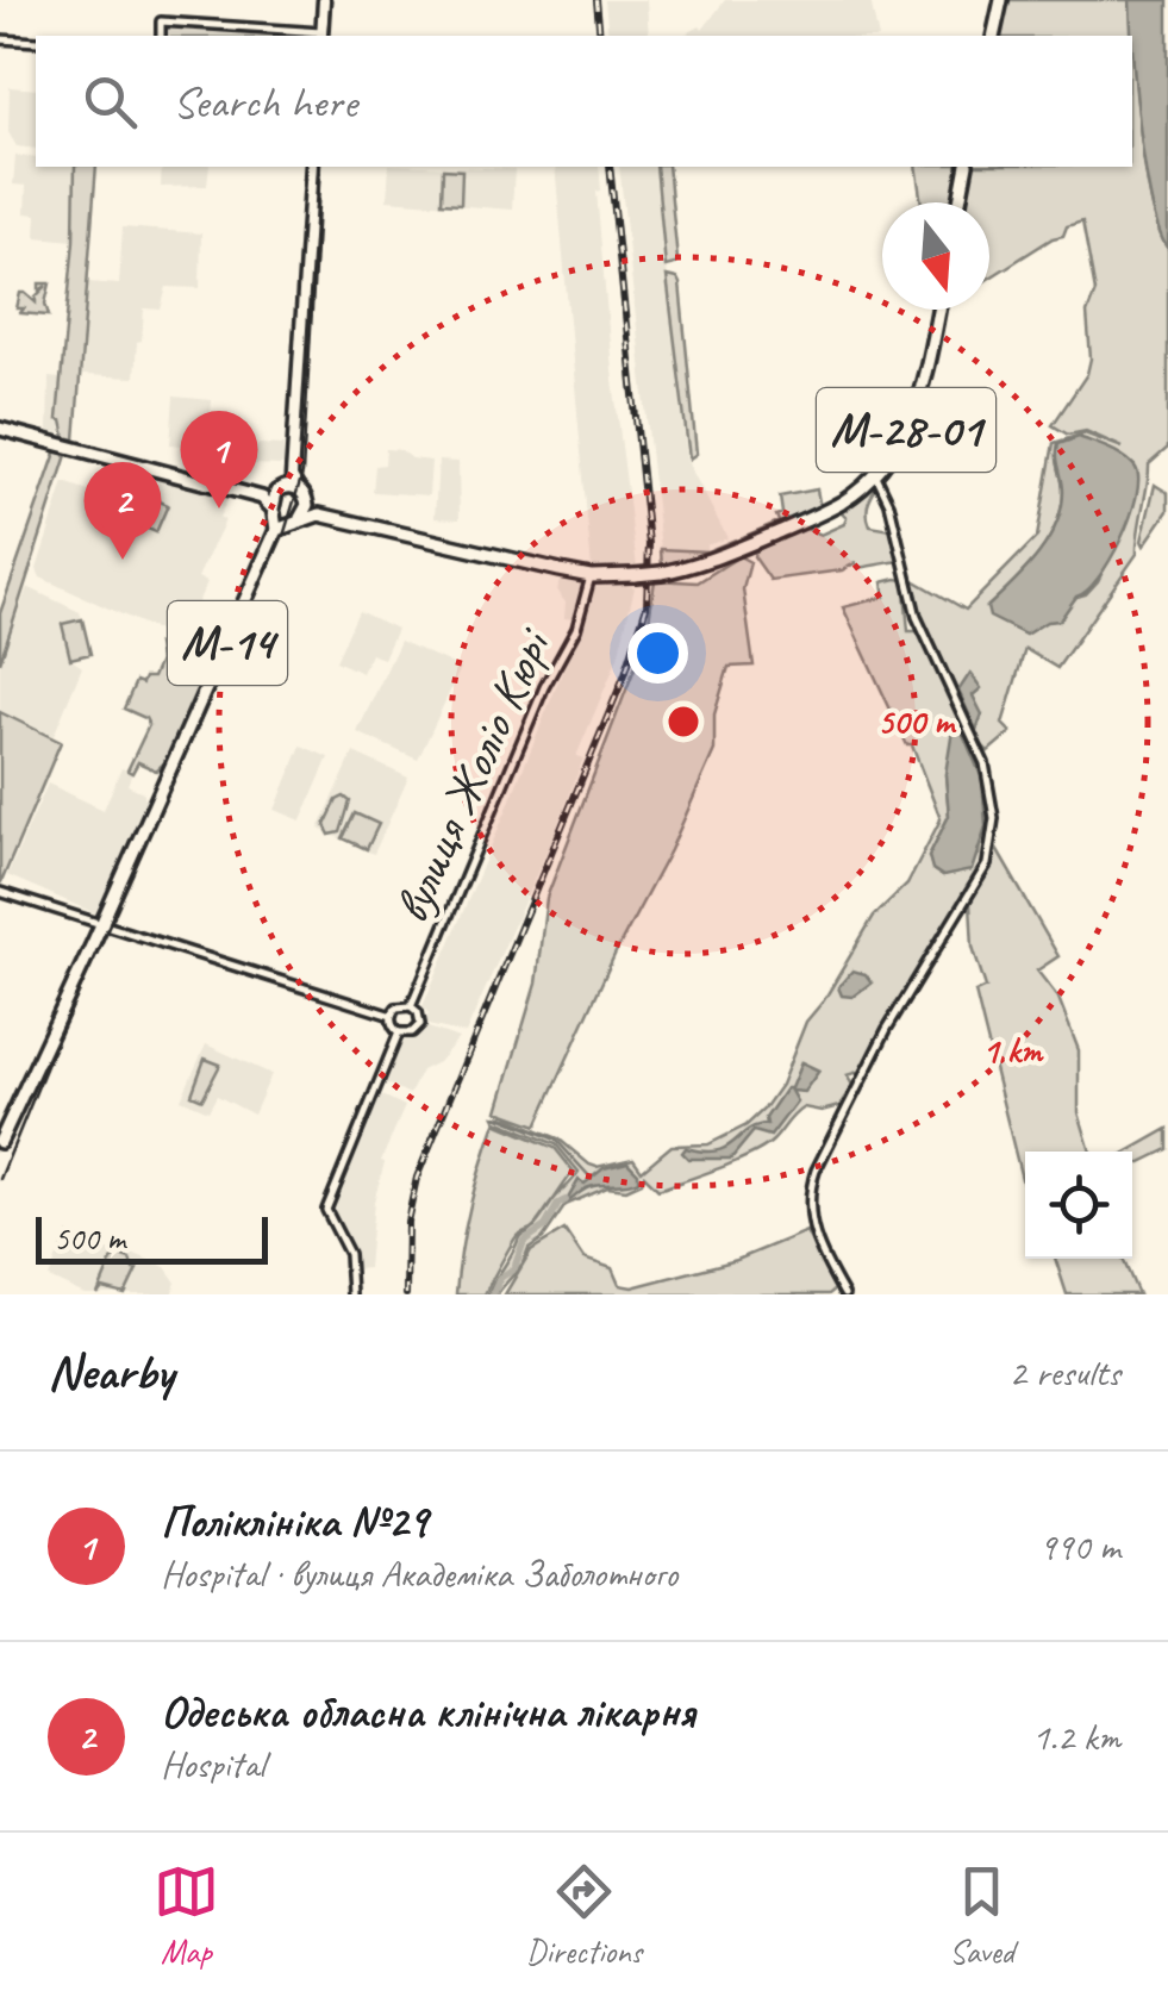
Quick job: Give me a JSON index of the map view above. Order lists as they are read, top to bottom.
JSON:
{
  "streets": {
    "highway": ["М-28-01", "М-14"],
    "street": ["вулиця Жоліо Кюрі"]
  },
  "crossings": [
    ["М-28-01", "М-14"],
    ["М-28-01", "вулиця Жоліо Кюрі"]
  ],
  "scale_bar": "500 m",
  "north": "bottom",
  "page": {
    "search": "Search here",
    "pins": ["1", "2"],
    "scale": "500 m",
    "heading": ["Nearby", "2 results"],
    "list": [
      {
        "mark": "1",
        "name": "Поліклініка №29",
        "note": "Hospital · вулиця Академіка Заболотного",
        "value": "990 m"
      },
      {
        "mark": "2",
        "name": "Одеська обласна клінічна лікарня",
        "note": "Hospital",
        "value": "1.2 km"
      }
    ],
    "nav": ["Map", "Directions", "Saved"]
  },
  "rings": ["500 m", "1 km"]
}
